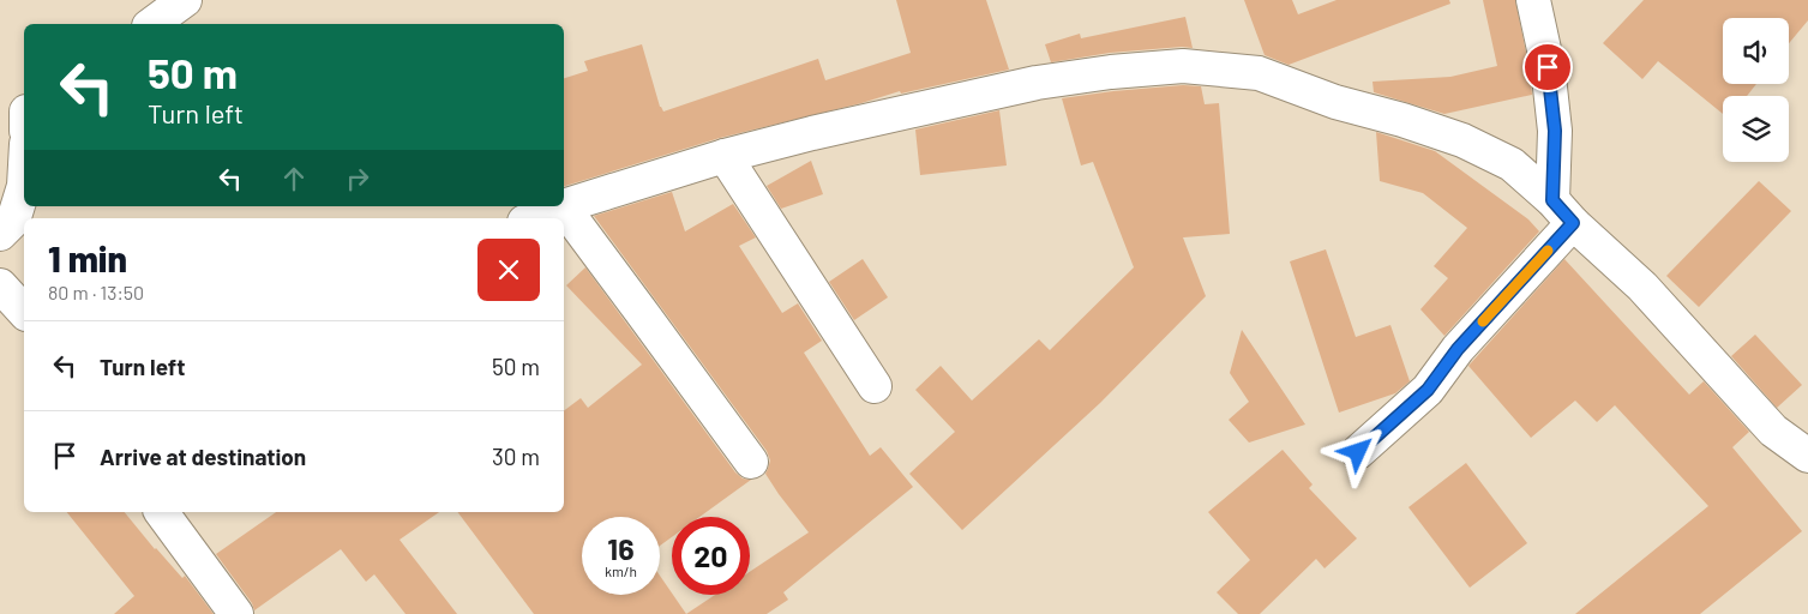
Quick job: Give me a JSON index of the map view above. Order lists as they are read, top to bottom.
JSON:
{
  "page": {
    "turn": ["50 m", "Turn left"],
    "heading": ["1 min", "80 m · 13:50"],
    "list": [
      {
        "name": "Turn left",
        "value": "50 m"
      },
      {
        "name": "Arrive at destination",
        "value": "30 m"
      }
    ],
    "speed": "16 km/h",
    "limit": "20"
  }
}
